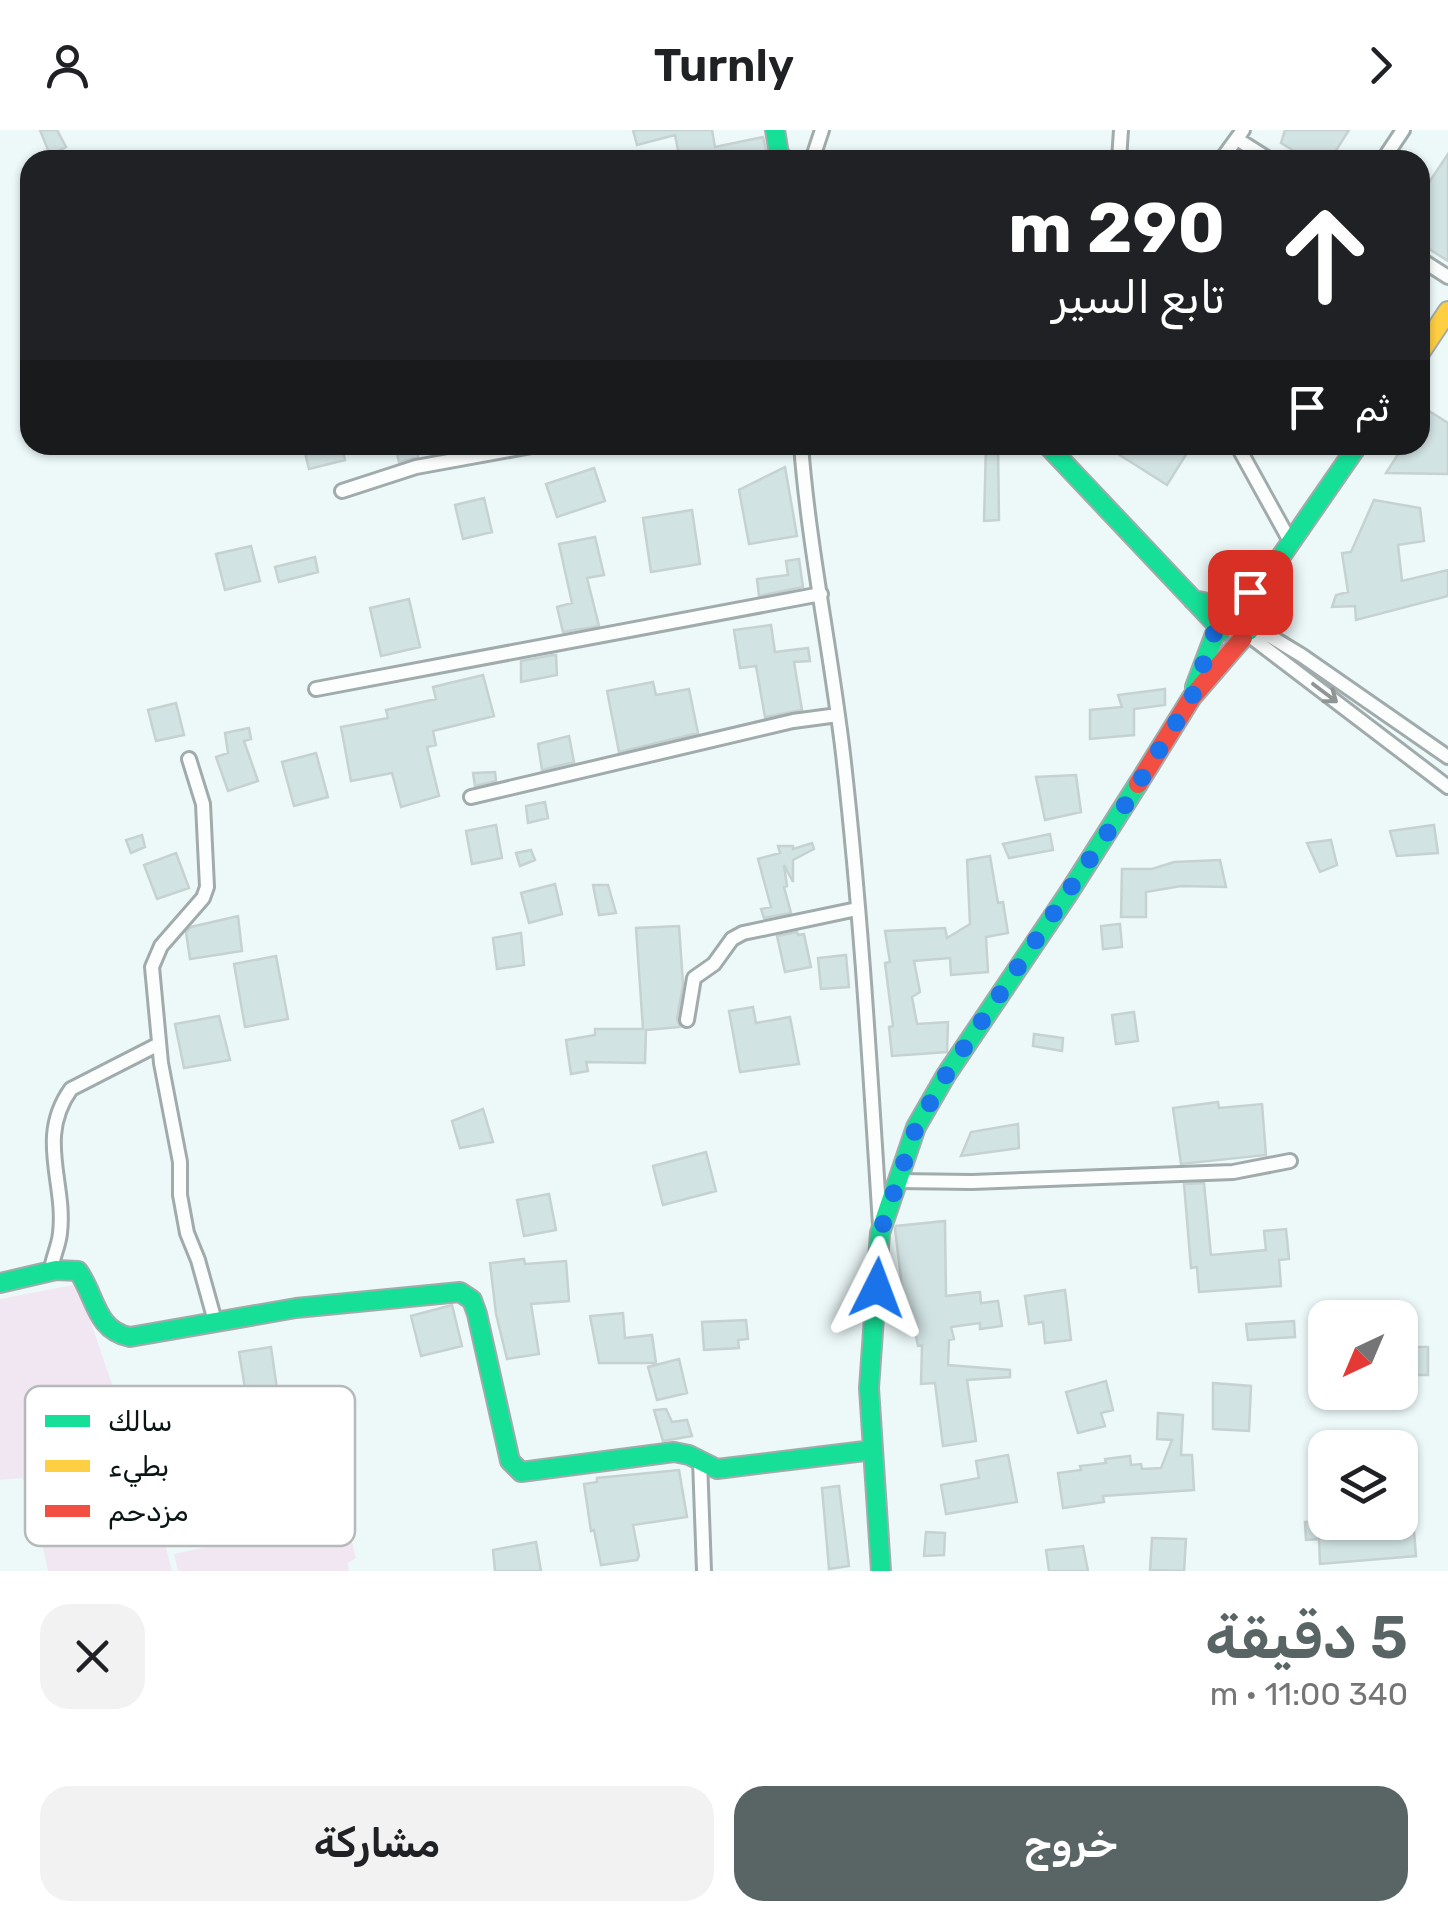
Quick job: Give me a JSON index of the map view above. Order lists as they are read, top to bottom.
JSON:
{
  "legend": ["سالك", "بطيء", "مزدحم"],
  "north": "bottom left",
  "page": {
    "header": "Turnly",
    "turn": ["290 m", "تابع السير"],
    "then": "ثم",
    "heading": ["5 دقيقة", "340 m · 11:00"],
    "buttons": ["خروج", "مشاركة"]
  }
}
